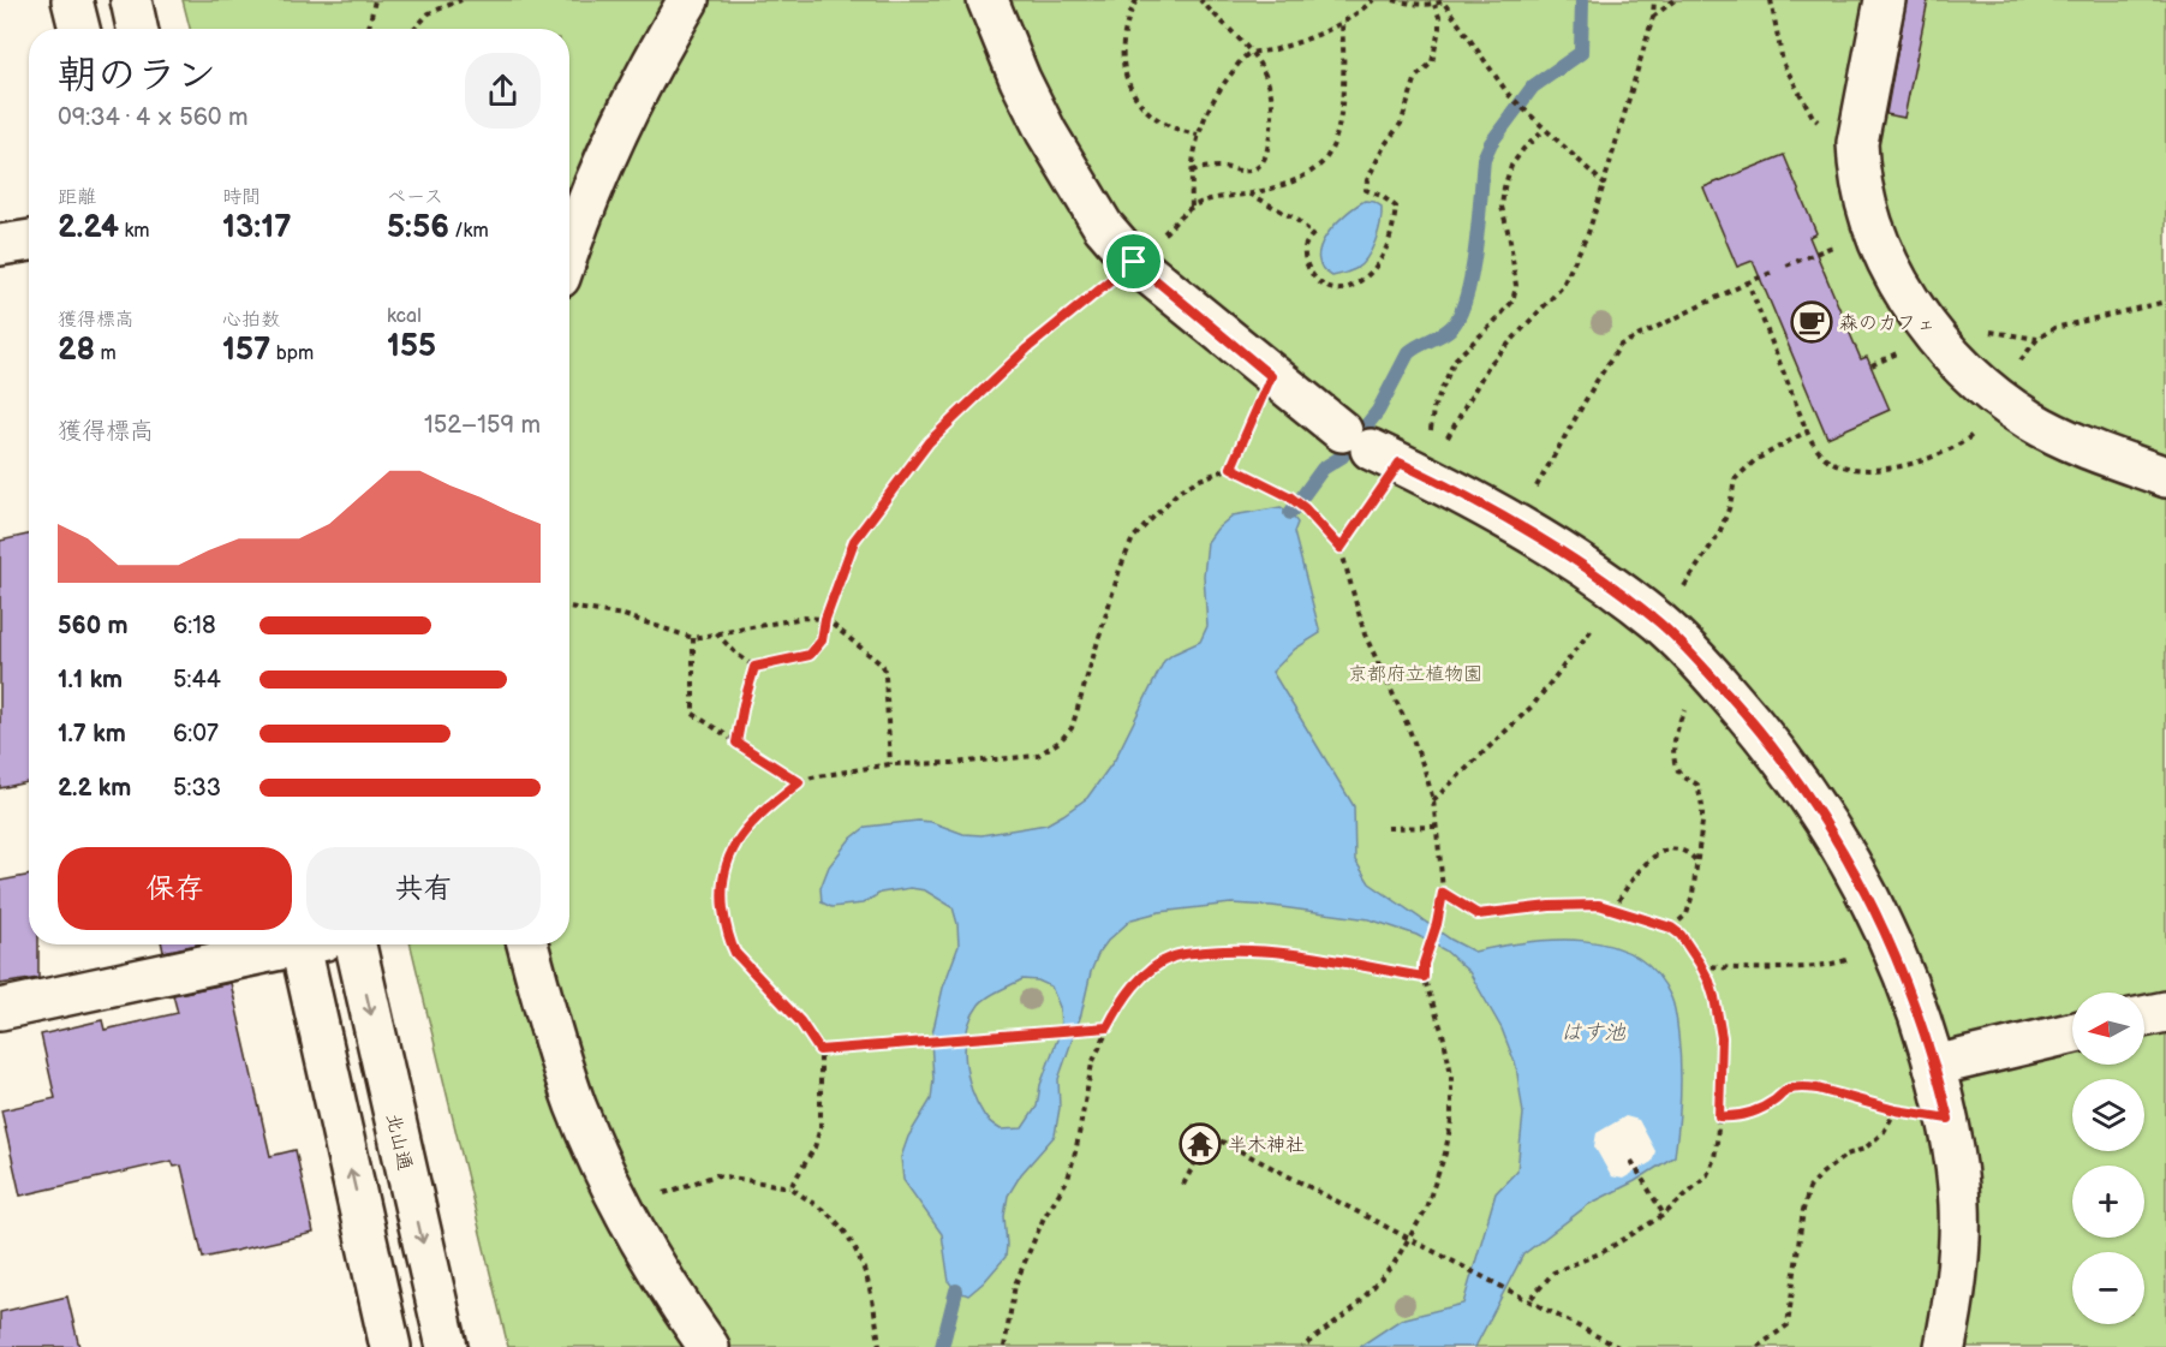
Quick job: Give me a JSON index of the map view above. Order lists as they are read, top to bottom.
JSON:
{
  "streets": {
    "street": ["北山通"]
  },
  "water": ["はす池"],
  "parks": ["京都府立植物園"],
  "places": {
    "cafe": ["森のカフェ"],
    "temple": ["半木神社"]
  },
  "north": "left",
  "page": {
    "heading": ["朝のラン", "09:34 · 4 × 560 m"],
    "stats": [
      ["距離", "2.24 km"],
      ["時間", "13:17"],
      ["ペース", "5:56 /km"],
      ["獲得標高", "28 m"],
      ["心拍数", "157 bpm"],
      ["kcal", "155"]
    ],
    "chart": ["獲得標高", "152–159 m"],
    "list": [
      {
        "name": "560 m",
        "note": "6:18"
      },
      {
        "name": "1.1 km",
        "note": "5:44"
      },
      {
        "name": "1.7 km",
        "note": "6:07"
      },
      {
        "name": "2.2 km",
        "note": "5:33"
      }
    ],
    "buttons": ["保存", "共有"],
    "map_buttons": ["+", "−"]
  }
}
